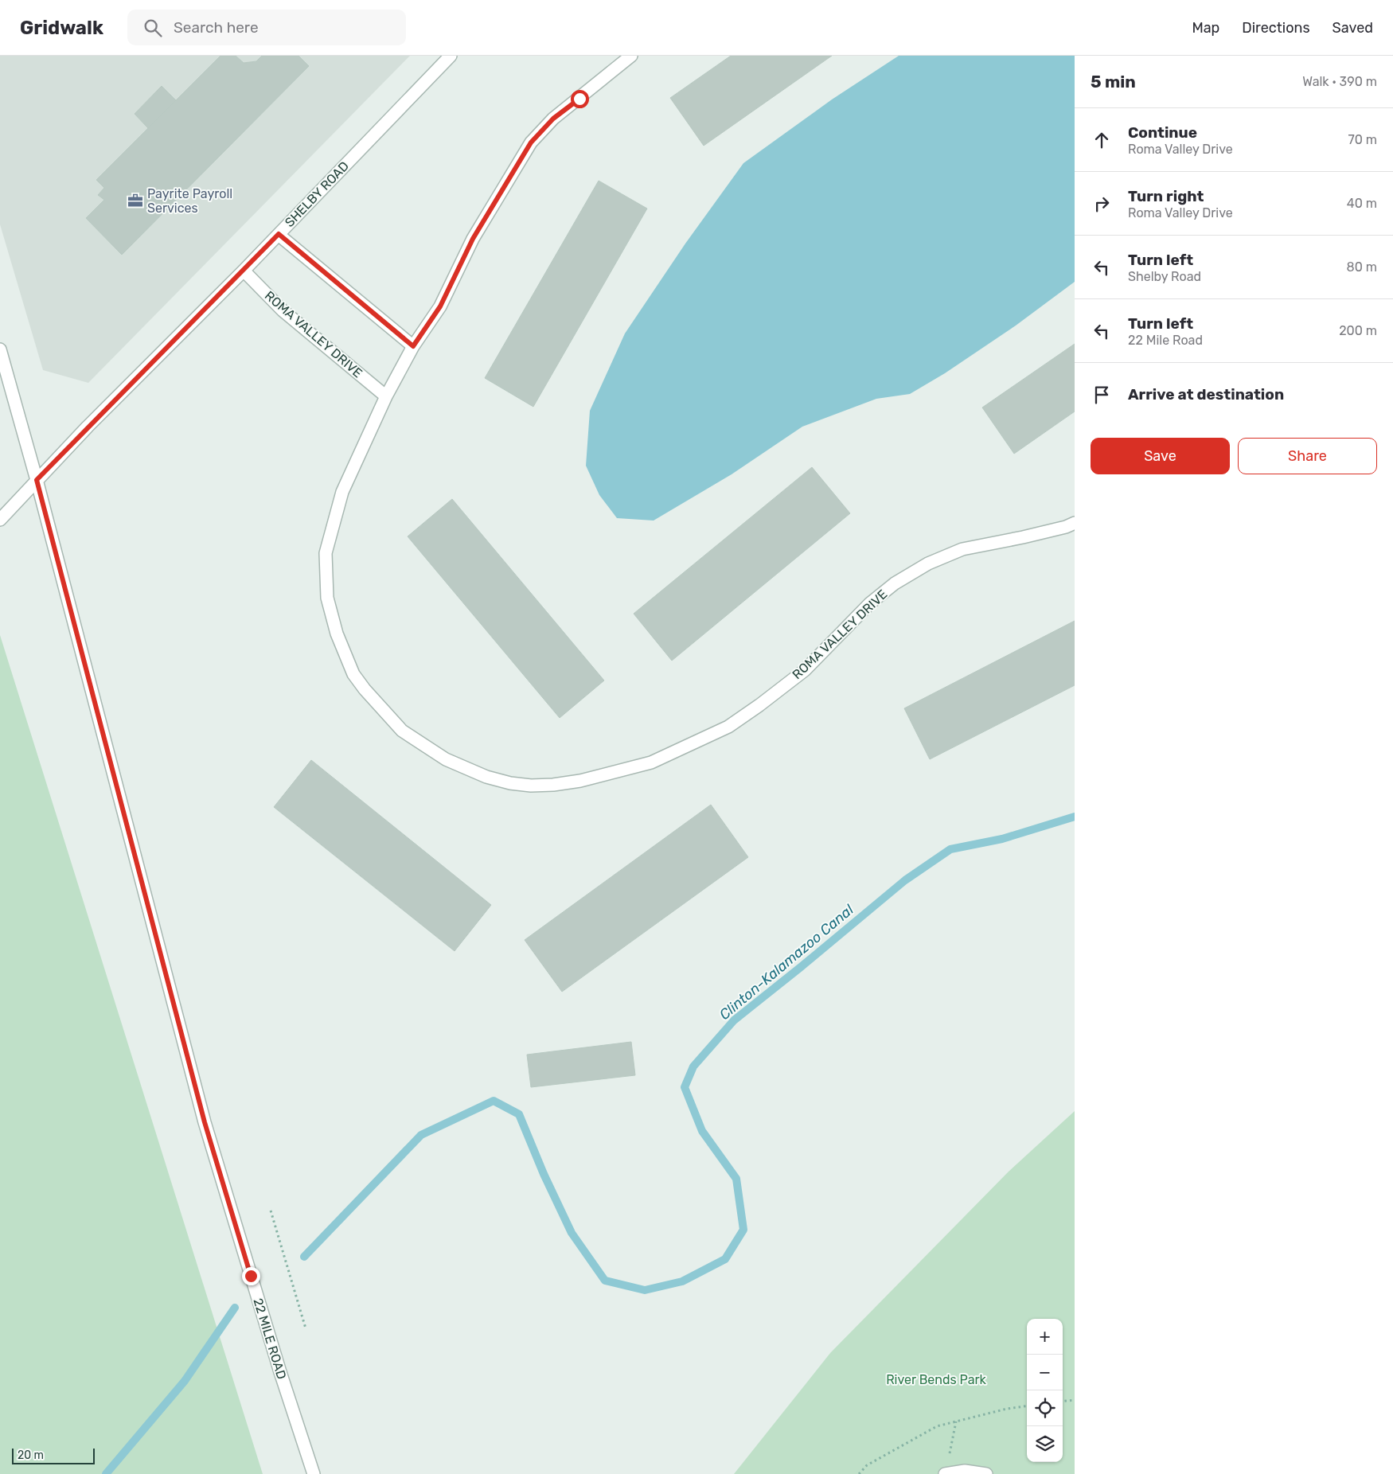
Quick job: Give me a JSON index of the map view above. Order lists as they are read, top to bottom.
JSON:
{
  "streets": {
    "street": ["SHELBY ROAD", "ROMA VALLEY DRIVE", "22 MILE ROAD"]
  },
  "crossings": [
    ["SHELBY ROAD", "ROMA VALLEY DRIVE"],
    ["SHELBY ROAD", "22 MILE ROAD"]
  ],
  "water": ["Clinton-Kalamazoo Canal"],
  "parks": ["River Bends Park"],
  "places": {
    "office": ["Payrite Payroll Services"]
  },
  "scale_bar": "20 m",
  "page": {
    "header": "Gridwalk",
    "search": "Search here",
    "nav": ["Map", "Directions", "Saved"],
    "heading": ["5 min", "Walk · 390 m"],
    "list": [
      ["Continue", "Roma Valley Drive", "70 m"],
      ["Turn right", "Roma Valley Drive", "40 m"],
      ["Turn left", "Shelby Road", "80 m"],
      ["Turn left", "22 Mile Road", "200 m"],
      "Arrive at destination"
    ],
    "buttons": ["Save", "Share"],
    "map_buttons": ["+", "−"],
    "scale": "20 m"
  }
}
